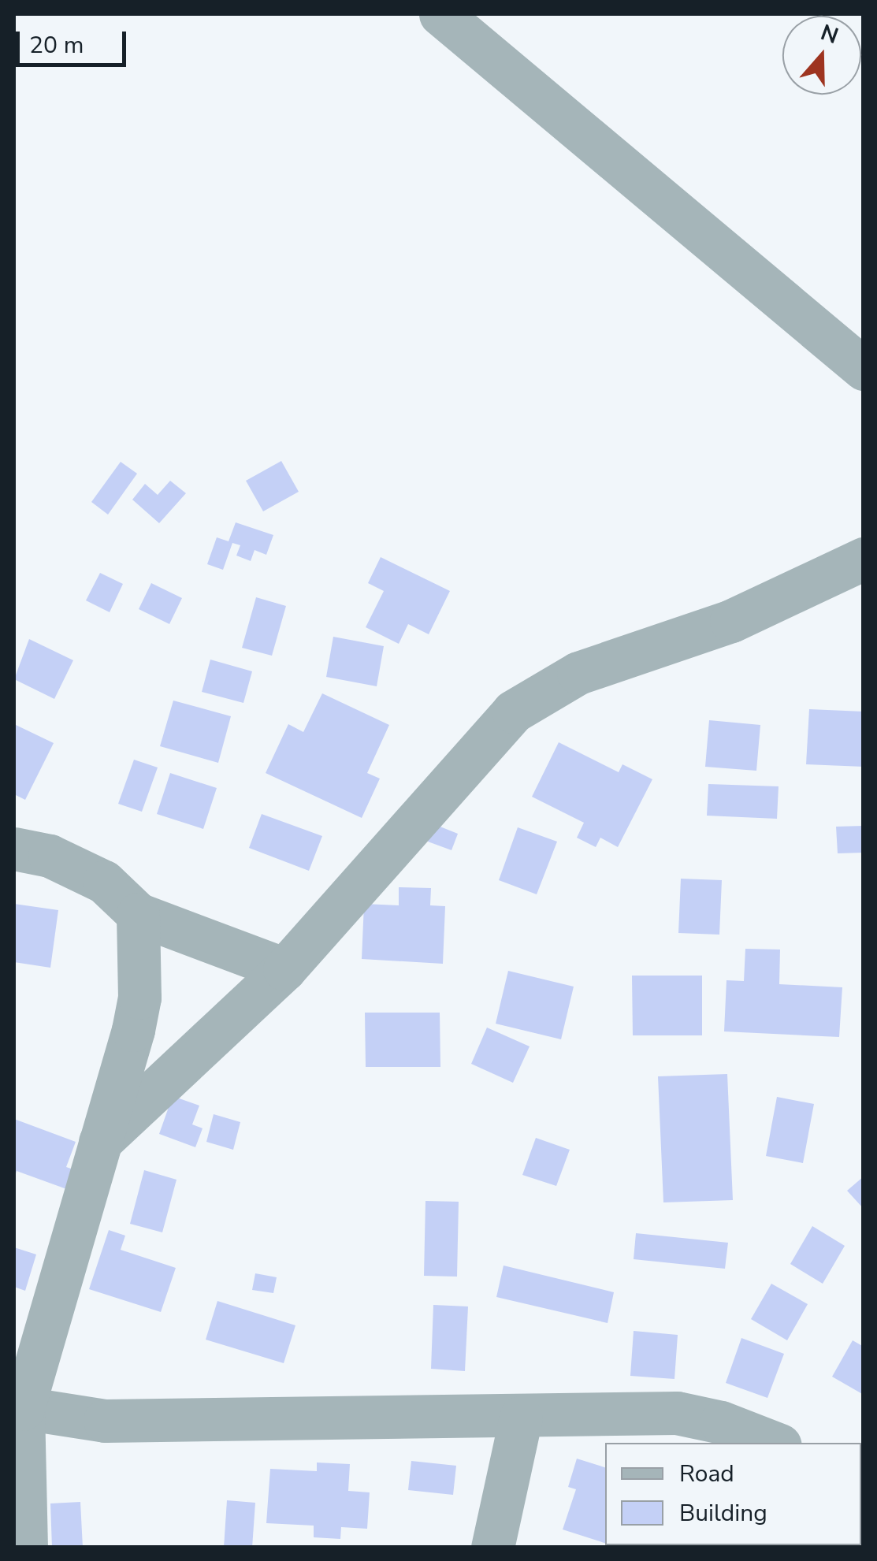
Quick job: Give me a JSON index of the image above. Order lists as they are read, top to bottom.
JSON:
{
  "legend": ["Road", "Building"],
  "scale_bar": "20 m",
  "north": "top"
}
